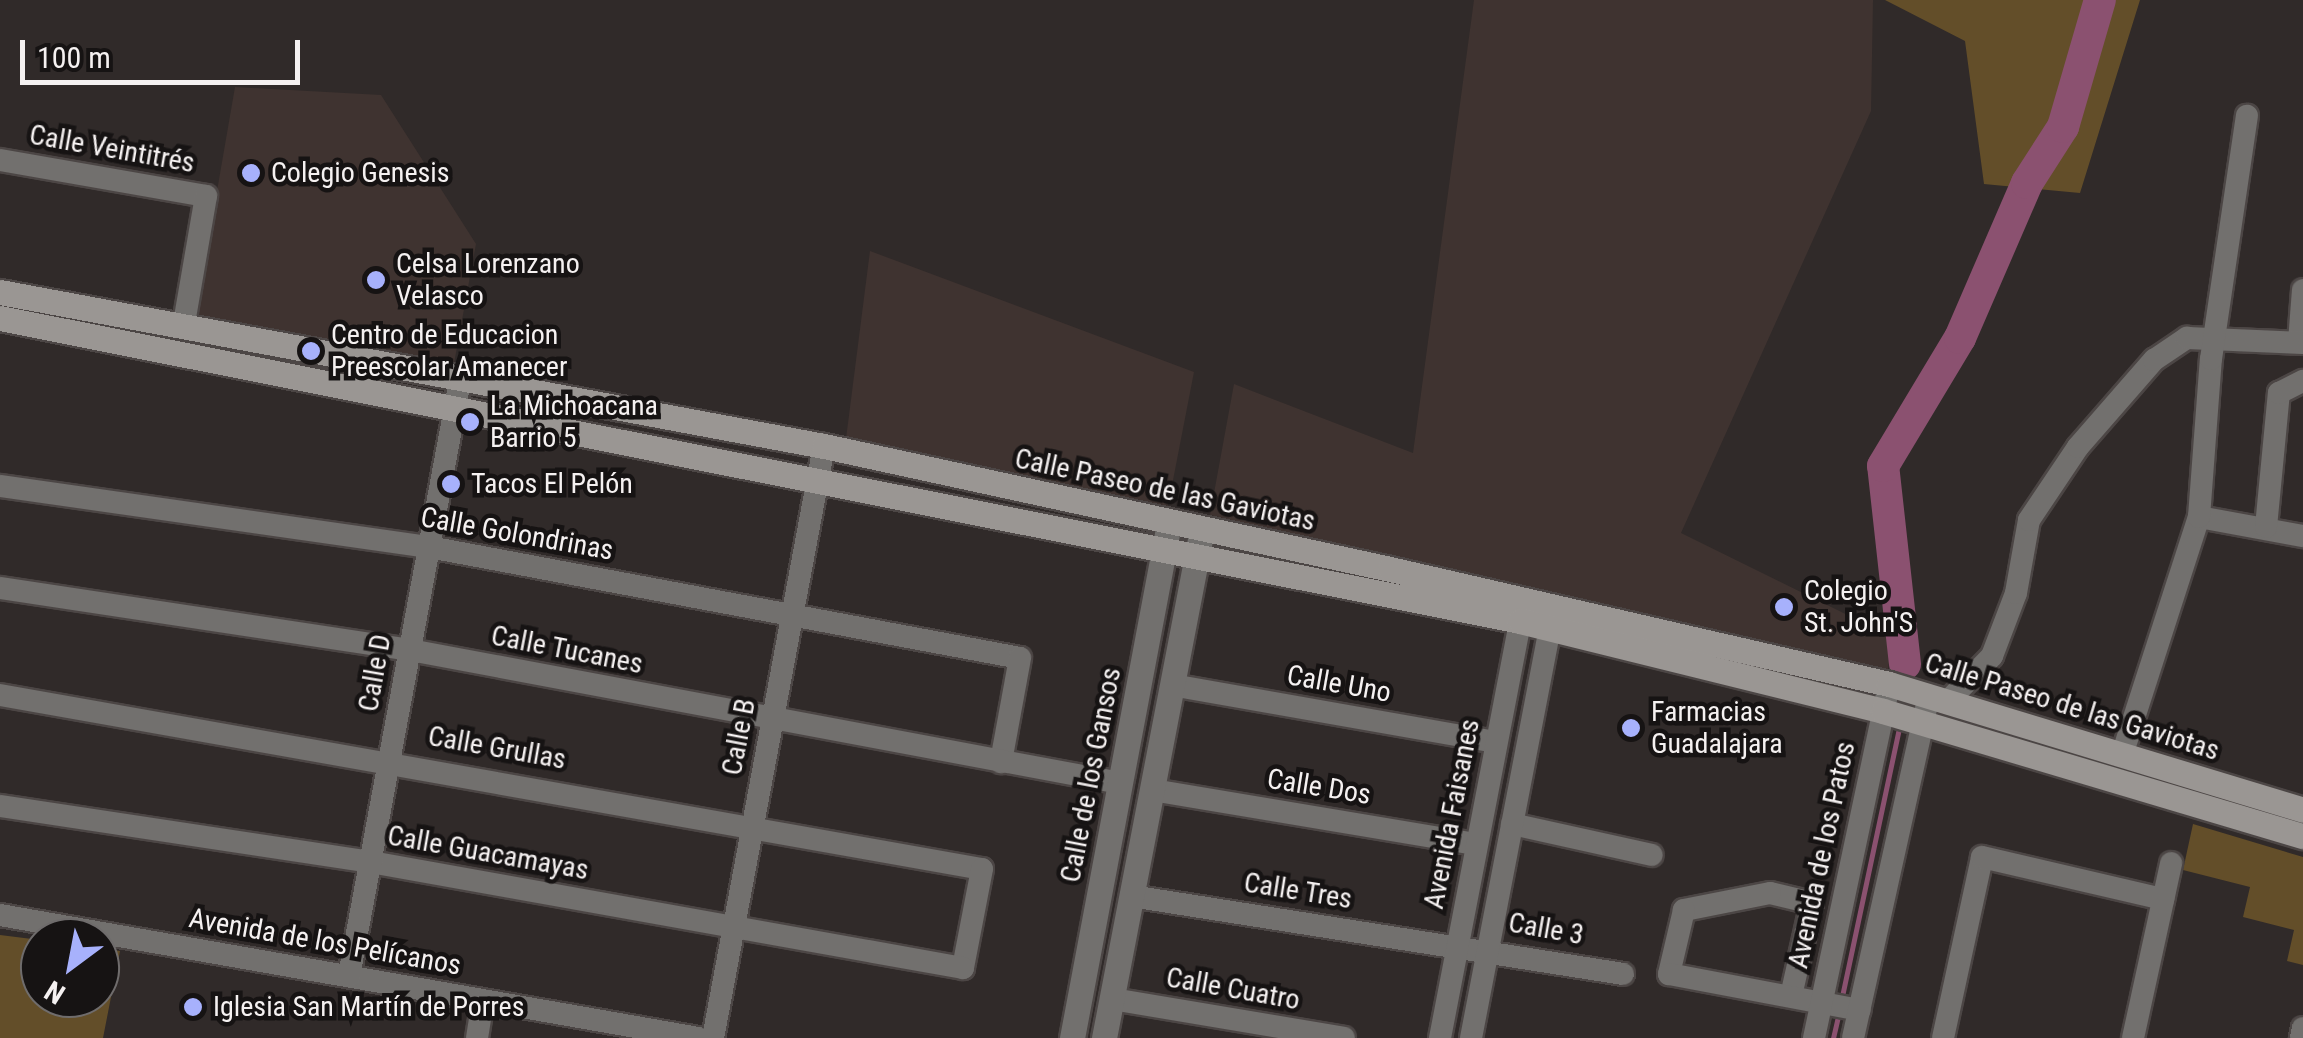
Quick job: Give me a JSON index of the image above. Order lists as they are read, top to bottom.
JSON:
{
  "streets": {
    "main road": ["Calle Paseo de las Gaviotas"],
    "street": [
      "Calle Veintitrés",
      "Calle Golondrinas",
      "Calle Tucanes",
      "Calle D",
      "Calle Uno",
      "Calle B",
      "Calle Grullas",
      "Calle de los Gansos",
      "Calle Dos",
      "Avenida Faisanes",
      "Calle Guacamayas",
      "Avenida de los Patos",
      "Calle Tres",
      "Calle 3",
      "Avenida de los Pelícanos",
      "Calle Cuatro"
    ]
  },
  "crossings": [
    ["Calle Veintitrés", "Calle Paseo de las Gaviotas"],
    ["Calle Paseo de las Gaviotas", "Calle D"],
    ["Calle Paseo de las Gaviotas", "Calle B"],
    ["Calle Paseo de las Gaviotas", "Calle de los Gansos"],
    ["Calle Paseo de las Gaviotas", "Avenida Faisanes"],
    ["Calle Paseo de las Gaviotas", "Avenida de los Patos"],
    ["Calle Golondrinas", "Calle Tucanes"],
    ["Calle Golondrinas", "Calle D"],
    ["Calle Golondrinas", "Calle B"],
    ["Calle Tucanes", "Calle D"],
    ["Calle Tucanes", "Calle B"],
    ["Calle Tucanes", "Calle de los Gansos"],
    ["Calle D", "Calle Grullas"],
    ["Calle D", "Calle Guacamayas"],
    ["Calle D", "Avenida de los Pelícanos"],
    ["Calle Uno", "Avenida Faisanes"],
    ["Calle B", "Calle Grullas"],
    ["Calle B", "Calle Guacamayas"],
    ["Calle Grullas", "Calle Guacamayas"],
    ["Calle Dos", "Avenida Faisanes"],
    ["Avenida Faisanes", "Calle Tres"],
    ["Avenida Faisanes", "Calle 3"],
    ["Calle Tres", "Calle 3"]
  ],
  "places": [
    "Colegio Genesis",
    "Celsa Lorenzano Velasco",
    "Centro de Educacion Preescolar Amanecer",
    "La Michoacana Barrio 5",
    "Tacos El Pelón",
    "Colegio St. John'S",
    "Farmacias Guadalajara",
    "Iglesia San Martín de Porres"
  ],
  "scale_bar": "100 m",
  "north": "bottom left"
}
